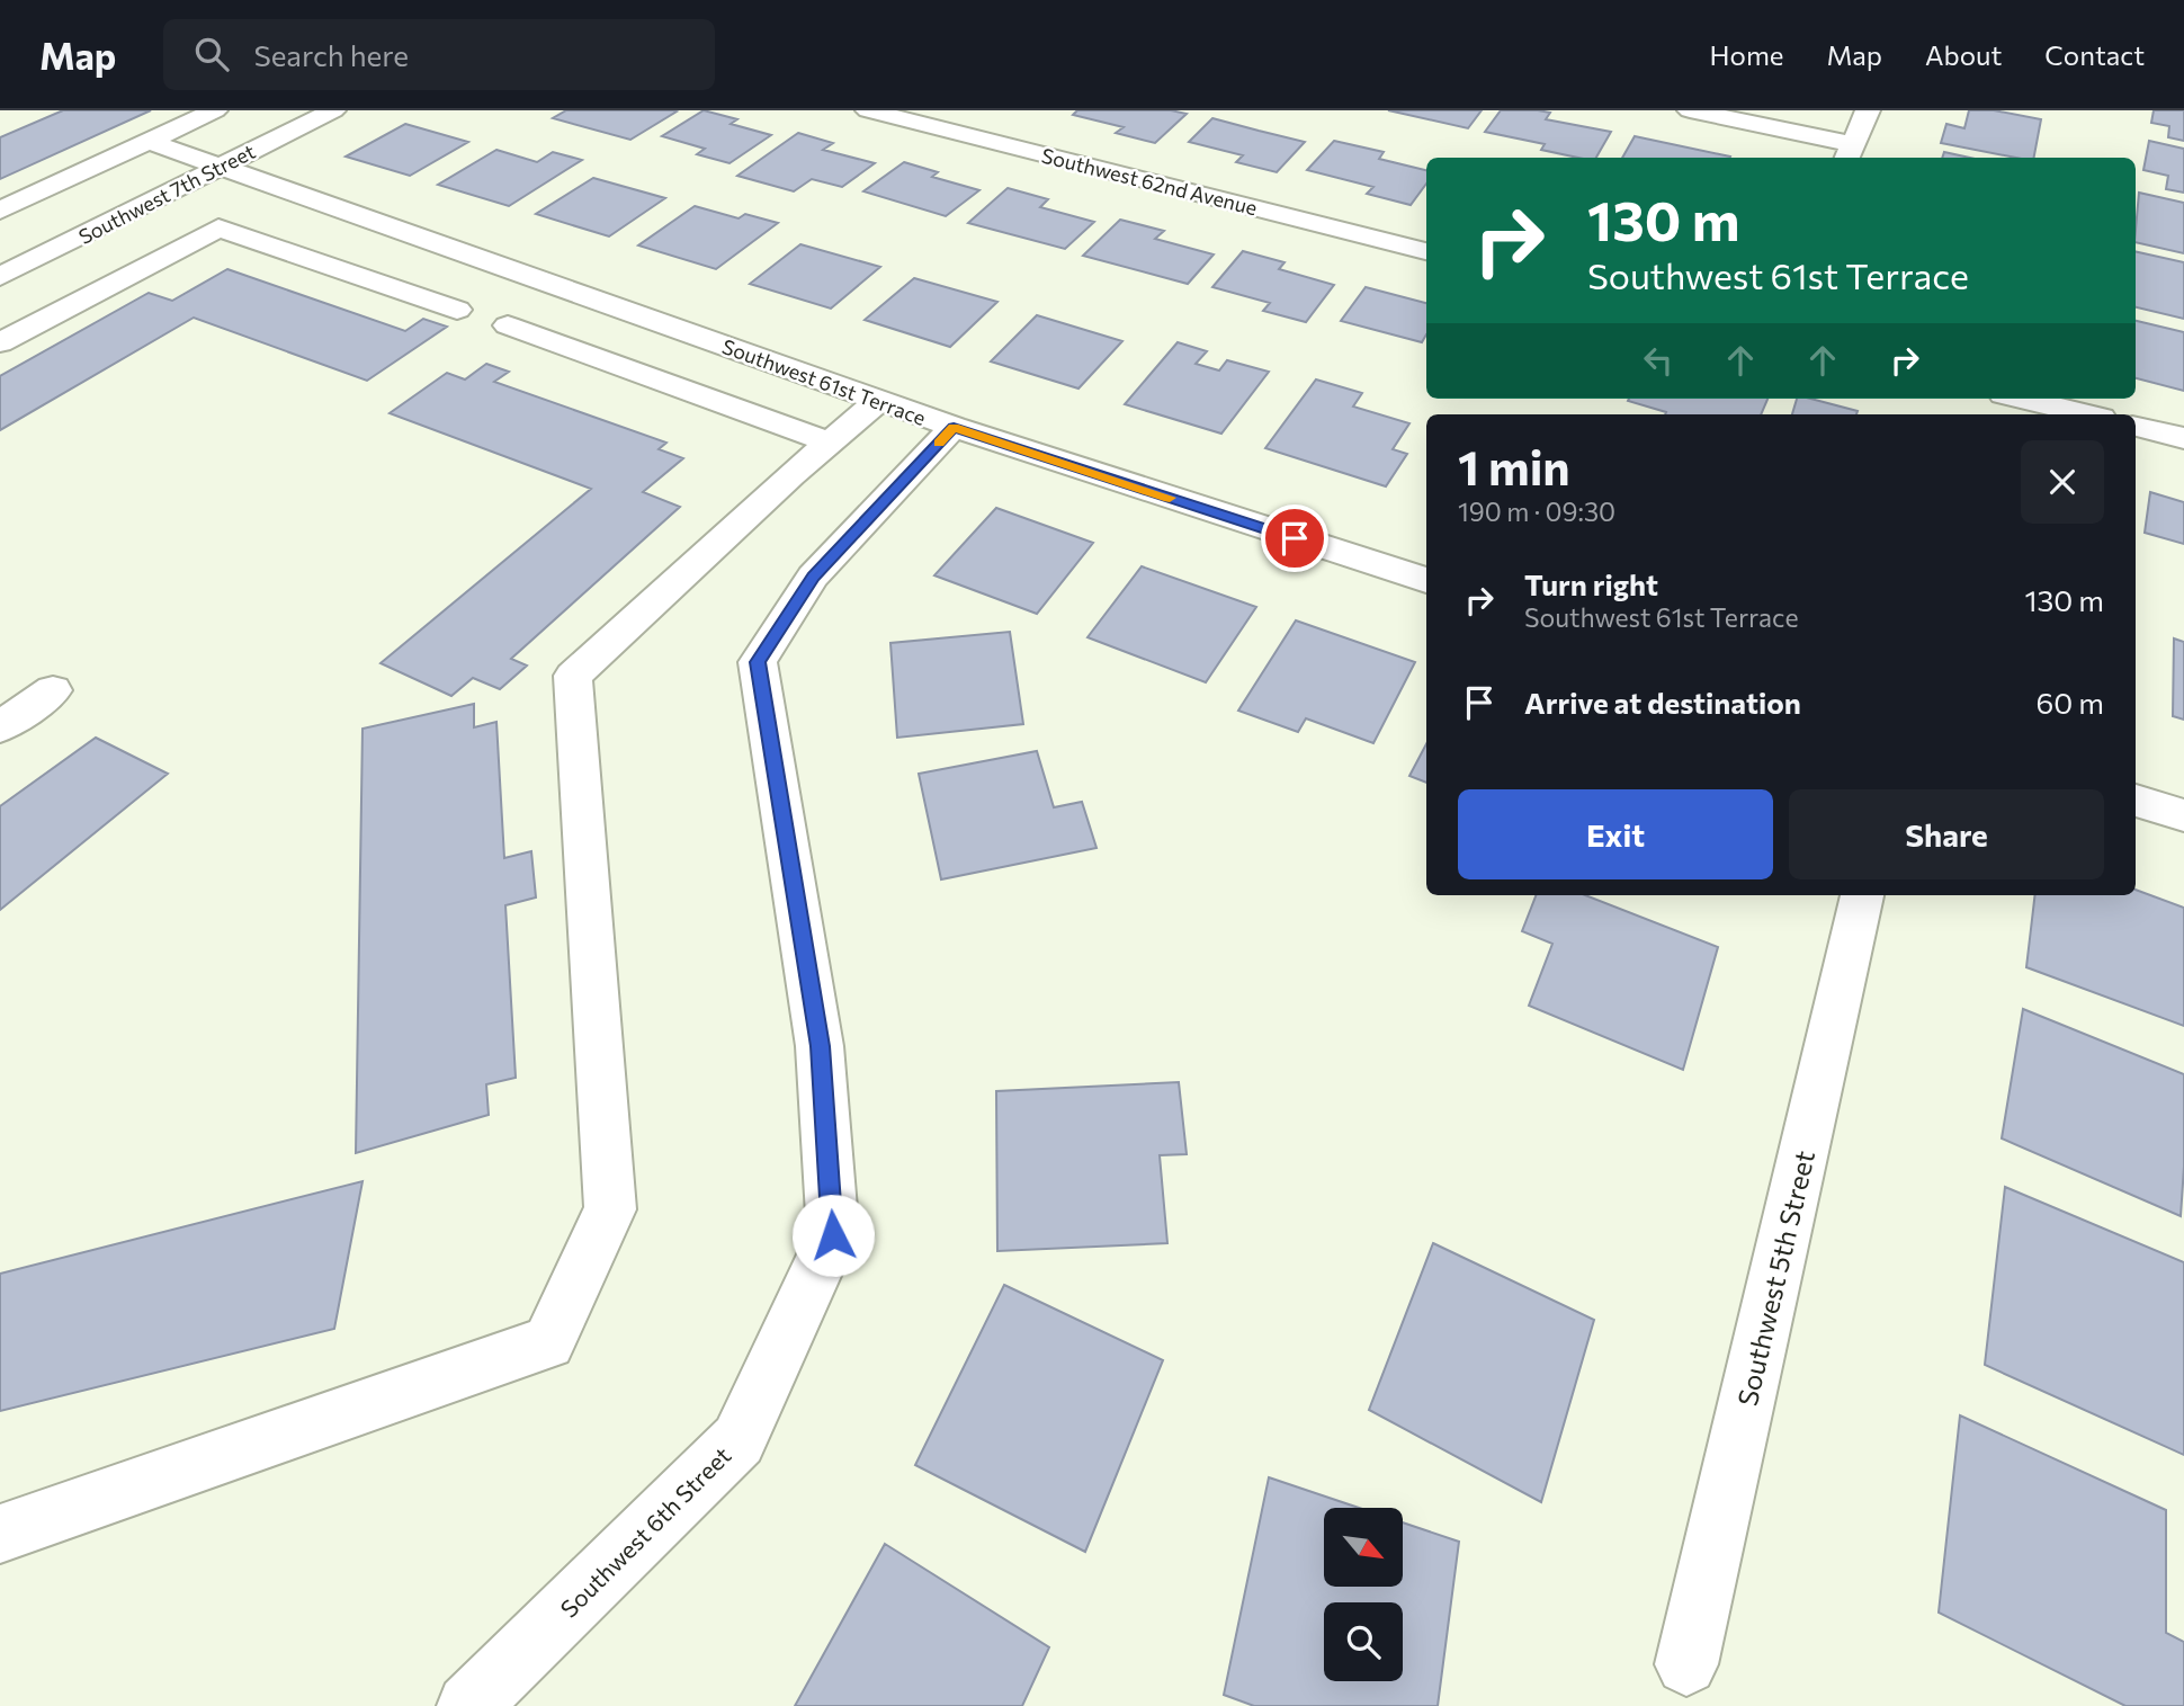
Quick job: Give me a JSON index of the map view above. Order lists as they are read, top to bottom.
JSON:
{
  "streets": {
    "street": [
      "Southwest 62nd Avenue",
      "Southwest 7th Street",
      "Southwest 61st Terrace",
      "Southwest 5th Street",
      "Southwest 6th Street"
    ]
  },
  "crossings": [
    ["Southwest 7th Street", "Southwest 61st Terrace"],
    ["Southwest 61st Terrace", "Southwest 6th Street"]
  ],
  "north": "bottom right",
  "page": {
    "header": "Map",
    "search": "Search here",
    "nav": [
      "Home",
      "Map",
      "About",
      "Contact"
    ],
    "turn": ["130 m", "Southwest 61st Terrace"],
    "heading": ["1 min", "190 m · 09:30"],
    "list": [
      {
        "name": "Turn right",
        "note": "Southwest 61st Terrace",
        "value": "130 m"
      },
      {
        "name": "Arrive at destination",
        "value": "60 m"
      }
    ],
    "buttons": ["Exit", "Share"]
  }
}
